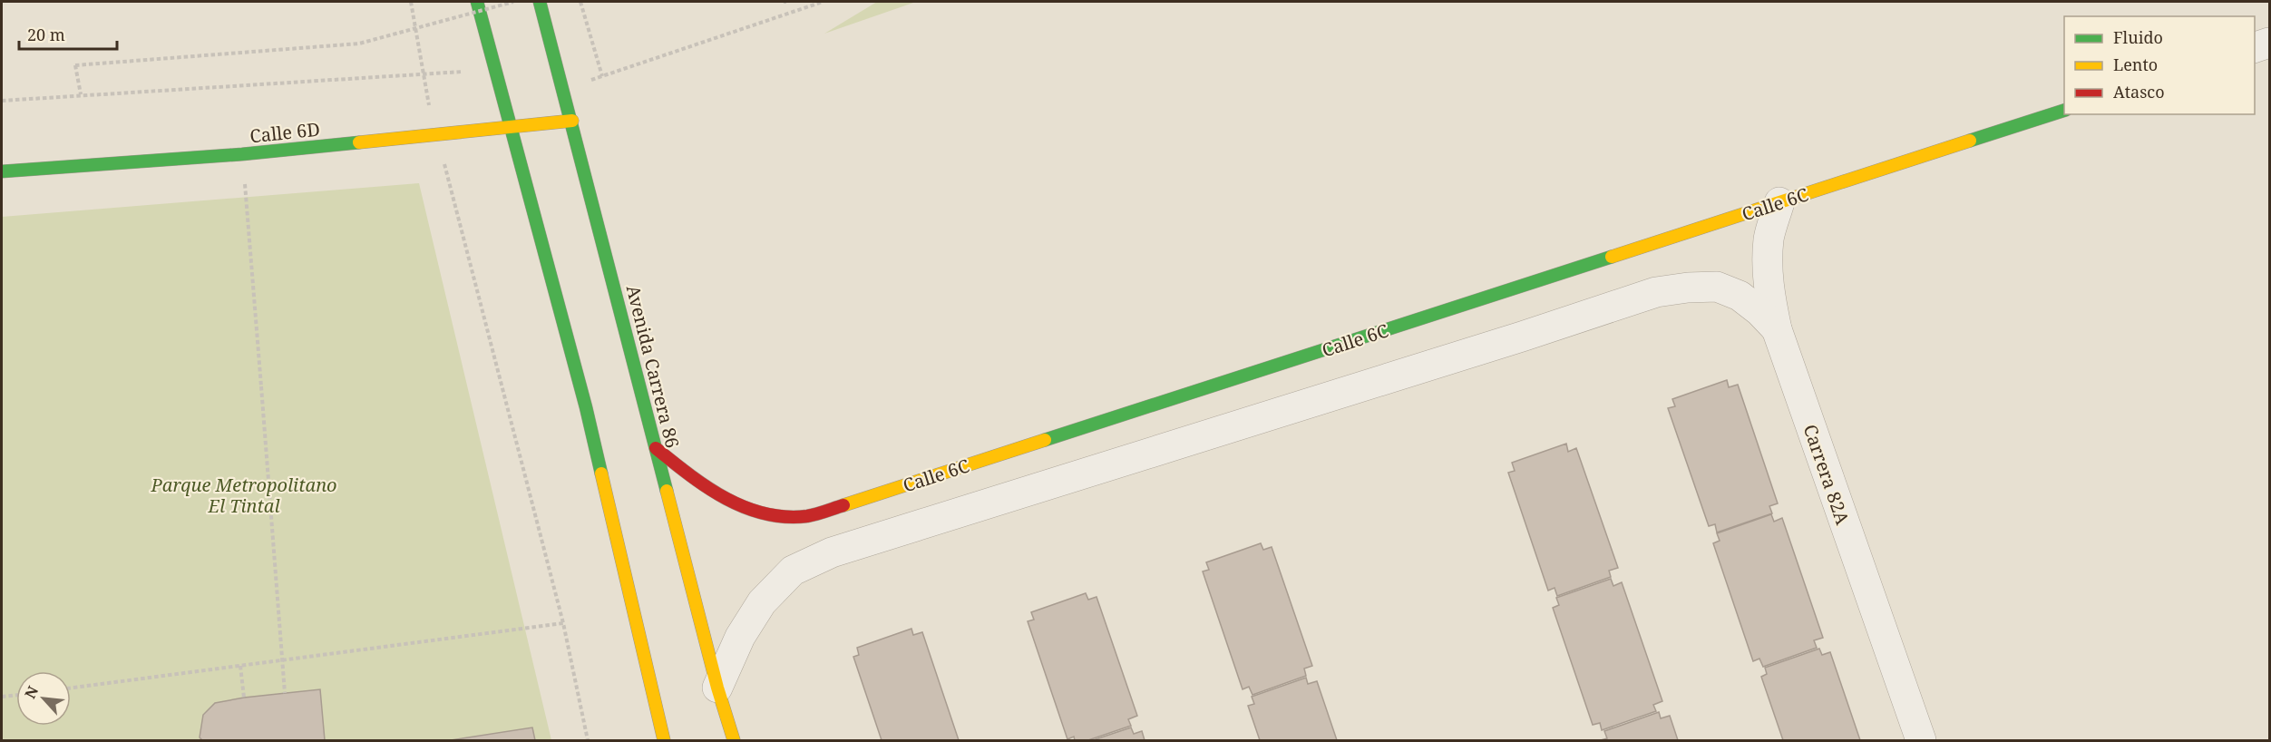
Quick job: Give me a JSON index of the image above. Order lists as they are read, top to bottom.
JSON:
{
  "streets": {
    "street": [
      "Calle 6D",
      "Calle 6C",
      "Avenida Carrera 86",
      "Carrera 82A"
    ]
  },
  "crossings": [
    ["Calle 6D", "Avenida Carrera 86"],
    ["Calle 6C", "Avenida Carrera 86"],
    ["Calle 6C", "Carrera 82A"]
  ],
  "parks": ["Parque Metropolitano El Tintal"],
  "legend": ["Fluido", "Lento", "Atasco"],
  "scale_bar": "20 m",
  "north": "top left"
}
